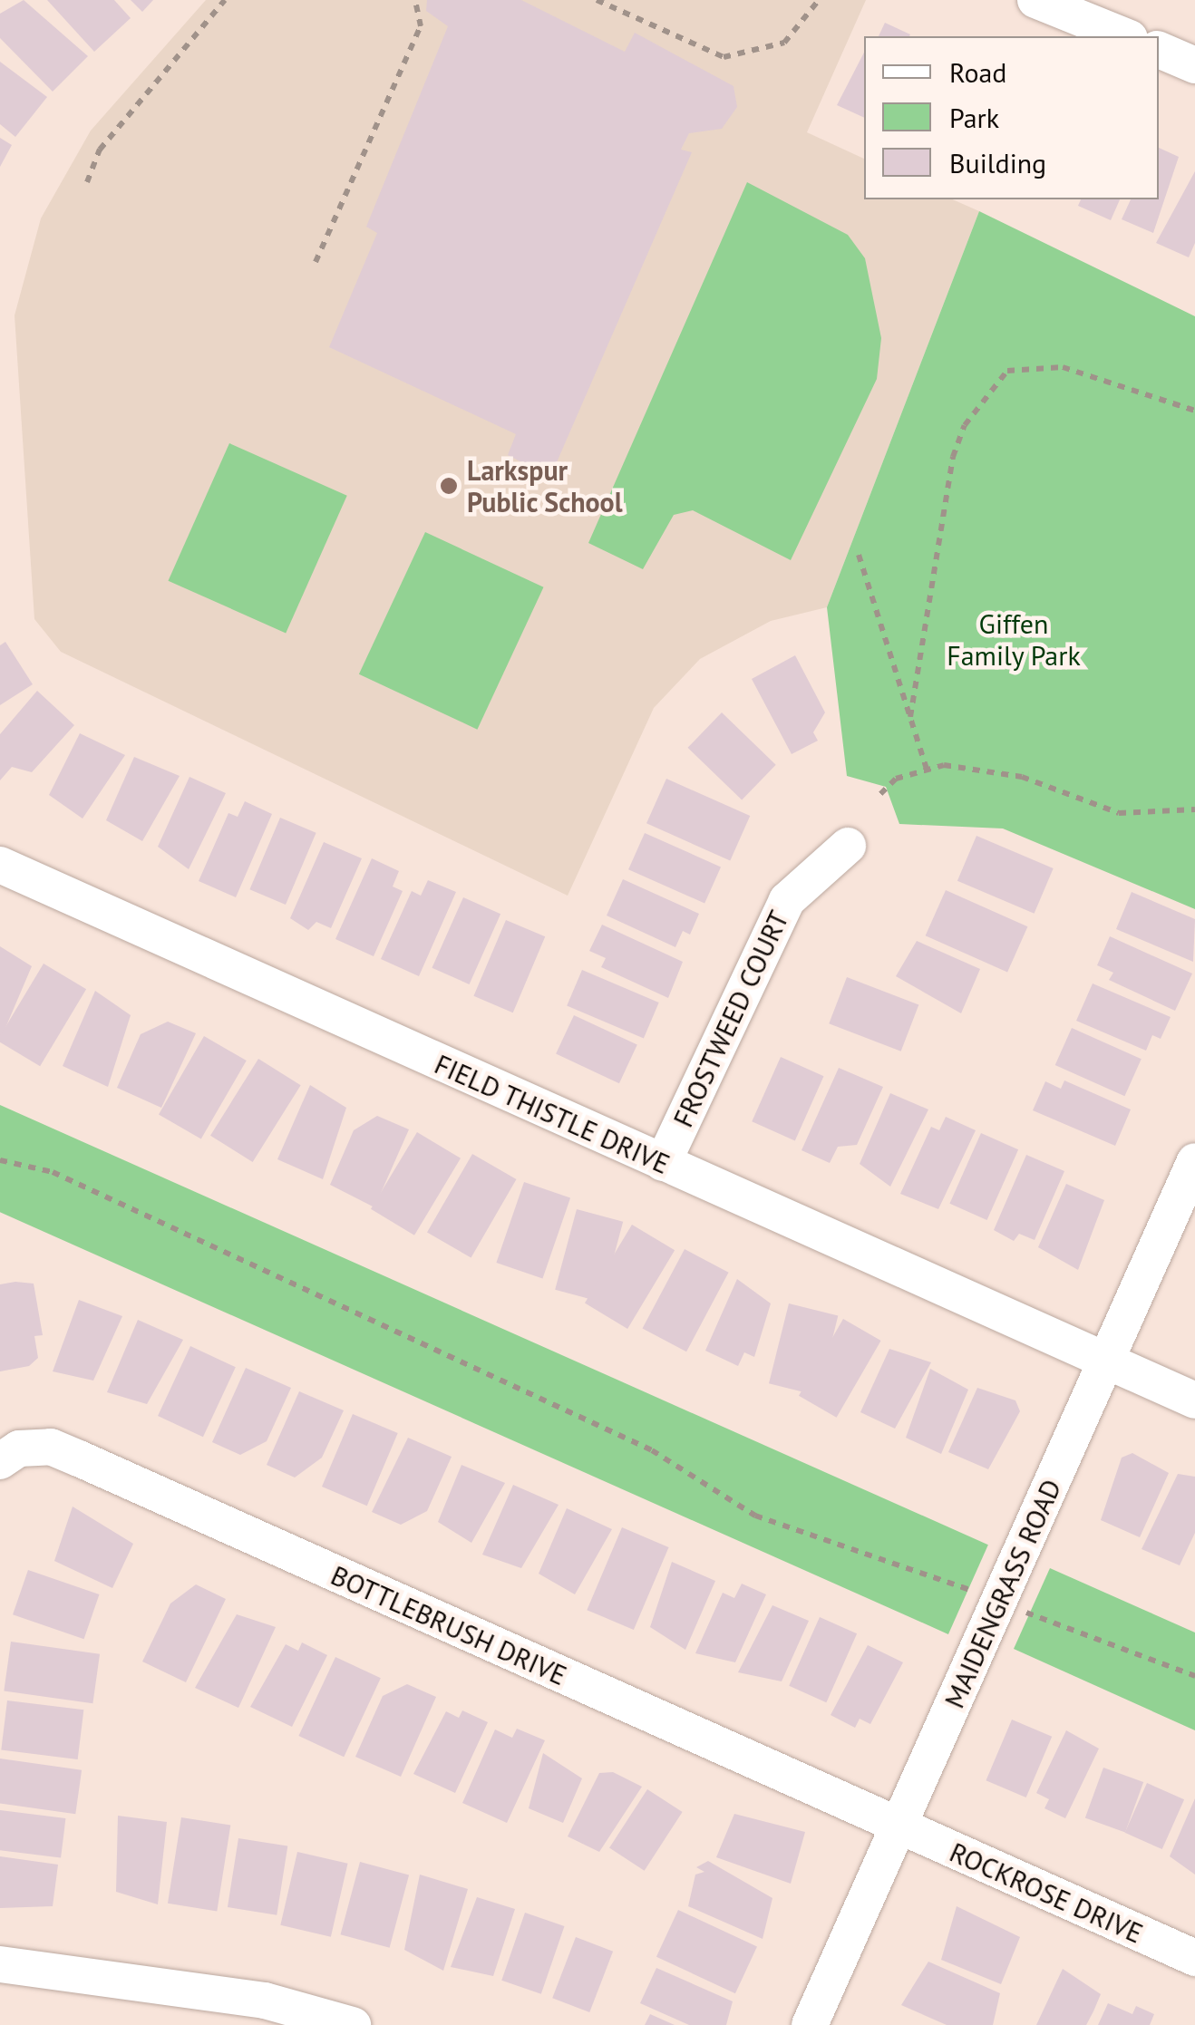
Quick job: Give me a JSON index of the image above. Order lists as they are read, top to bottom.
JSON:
{
  "streets": {
    "street": [
      "FROSTWEED COURT",
      "FIELD THISTLE DRIVE",
      "MAIDENGRASS ROAD",
      "BOTTLEBRUSH DRIVE",
      "ROCKROSE DRIVE"
    ]
  },
  "crossings": [
    ["FROSTWEED COURT", "FIELD THISTLE DRIVE"],
    ["FIELD THISTLE DRIVE", "MAIDENGRASS ROAD"],
    ["MAIDENGRASS ROAD", "BOTTLEBRUSH DRIVE"],
    ["MAIDENGRASS ROAD", "ROCKROSE DRIVE"],
    ["BOTTLEBRUSH DRIVE", "ROCKROSE DRIVE"]
  ],
  "parks": ["Giffen Family Park"],
  "places": ["Larkspur Public School"],
  "legend": ["Road", "Park", "Building"]
}
